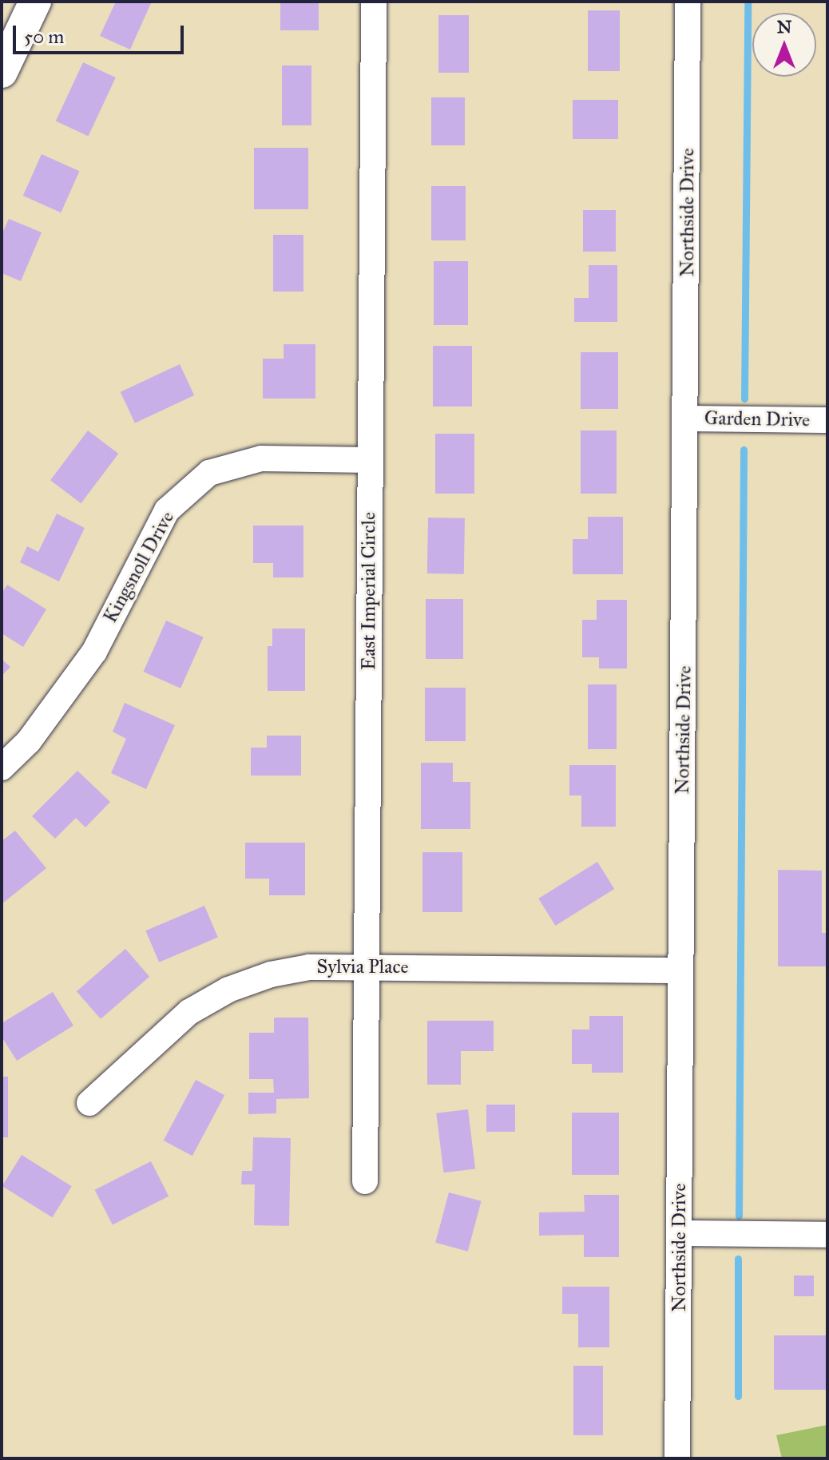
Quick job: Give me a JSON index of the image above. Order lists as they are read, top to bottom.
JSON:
{
  "streets": {
    "street": [
      "Northside Drive",
      "Garden Drive",
      "Kingsnoll Drive",
      "East Imperial Circle",
      "Sylvia Place"
    ]
  },
  "crossings": [
    ["Northside Drive", "Garden Drive"],
    ["Northside Drive", "Sylvia Place"],
    ["Kingsnoll Drive", "East Imperial Circle"],
    ["East Imperial Circle", "Sylvia Place"]
  ],
  "scale_bar": "50 m",
  "north": "top"
}
